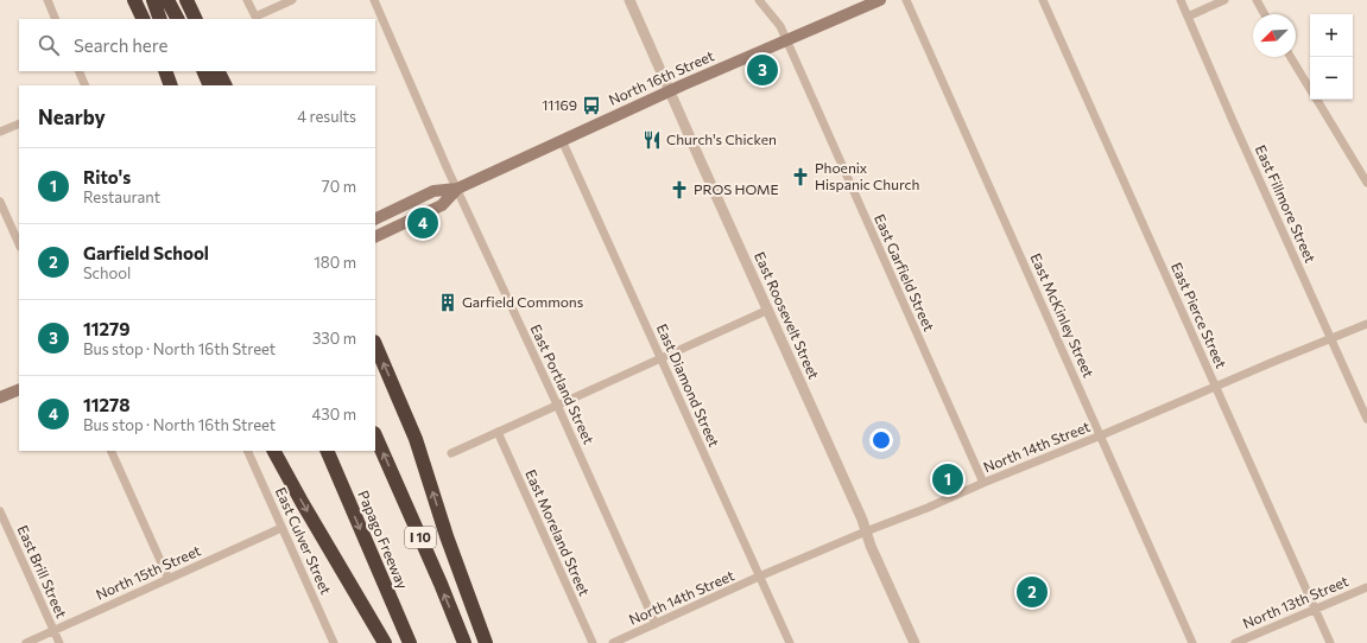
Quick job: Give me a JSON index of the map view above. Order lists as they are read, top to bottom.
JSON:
{
  "streets": {
    "highway": ["I 10", "Papago Freeway"],
    "main road": ["North 16th Street"],
    "street": [
      "East Fillmore Street",
      "East Garfield Street",
      "East Roosevelt Street",
      "East McKinley Street",
      "East Pierce Street",
      "East Portland Street",
      "East Diamond Street",
      "North 14th Street",
      "East Moreland Street",
      "East Culver Street",
      "East Brill Street",
      "North 15th Street",
      "North 13th Street"
    ]
  },
  "crossings": [
    ["North 16th Street", "East Garfield Street"],
    ["North 16th Street", "East Roosevelt Street"],
    ["North 16th Street", "East Portland Street"],
    ["North 16th Street", "East Diamond Street"],
    ["East Fillmore Street", "North 14th Street"],
    ["East Garfield Street", "North 14th Street"],
    ["East Roosevelt Street", "North 14th Street"],
    ["East McKinley Street", "North 14th Street"],
    ["East Pierce Street", "North 14th Street"],
    ["East Pierce Street", "North 13th Street"],
    ["East Portland Street", "North 14th Street"],
    ["East Diamond Street", "North 14th Street"],
    ["East Culver Street", "North 15th Street"],
    ["East Brill Street", "North 15th Street"]
  ],
  "places": {
    "bus stop": ["11169"],
    "restaurant": ["Church's Chicken"],
    "church": ["Phoenix Hispanic Church", "PROS HOME"],
    "building": ["Garfield Commons"]
  },
  "north": "bottom left",
  "page": {
    "map_buttons": ["+", "−"],
    "search": "Search here",
    "pins": [
      "3",
      "4",
      "1",
      "2"
    ],
    "heading": ["Nearby", "4 results"],
    "list": [
      {
        "mark": "1",
        "name": "Rito's",
        "note": "Restaurant",
        "value": "70 m"
      },
      {
        "mark": "2",
        "name": "Garfield School",
        "note": "School",
        "value": "180 m"
      },
      {
        "mark": "3",
        "name": "11279",
        "note": "Bus stop · North 16th Street",
        "value": "330 m"
      },
      {
        "mark": "4",
        "name": "11278",
        "note": "Bus stop · North 16th Street",
        "value": "430 m"
      }
    ]
  }
}
